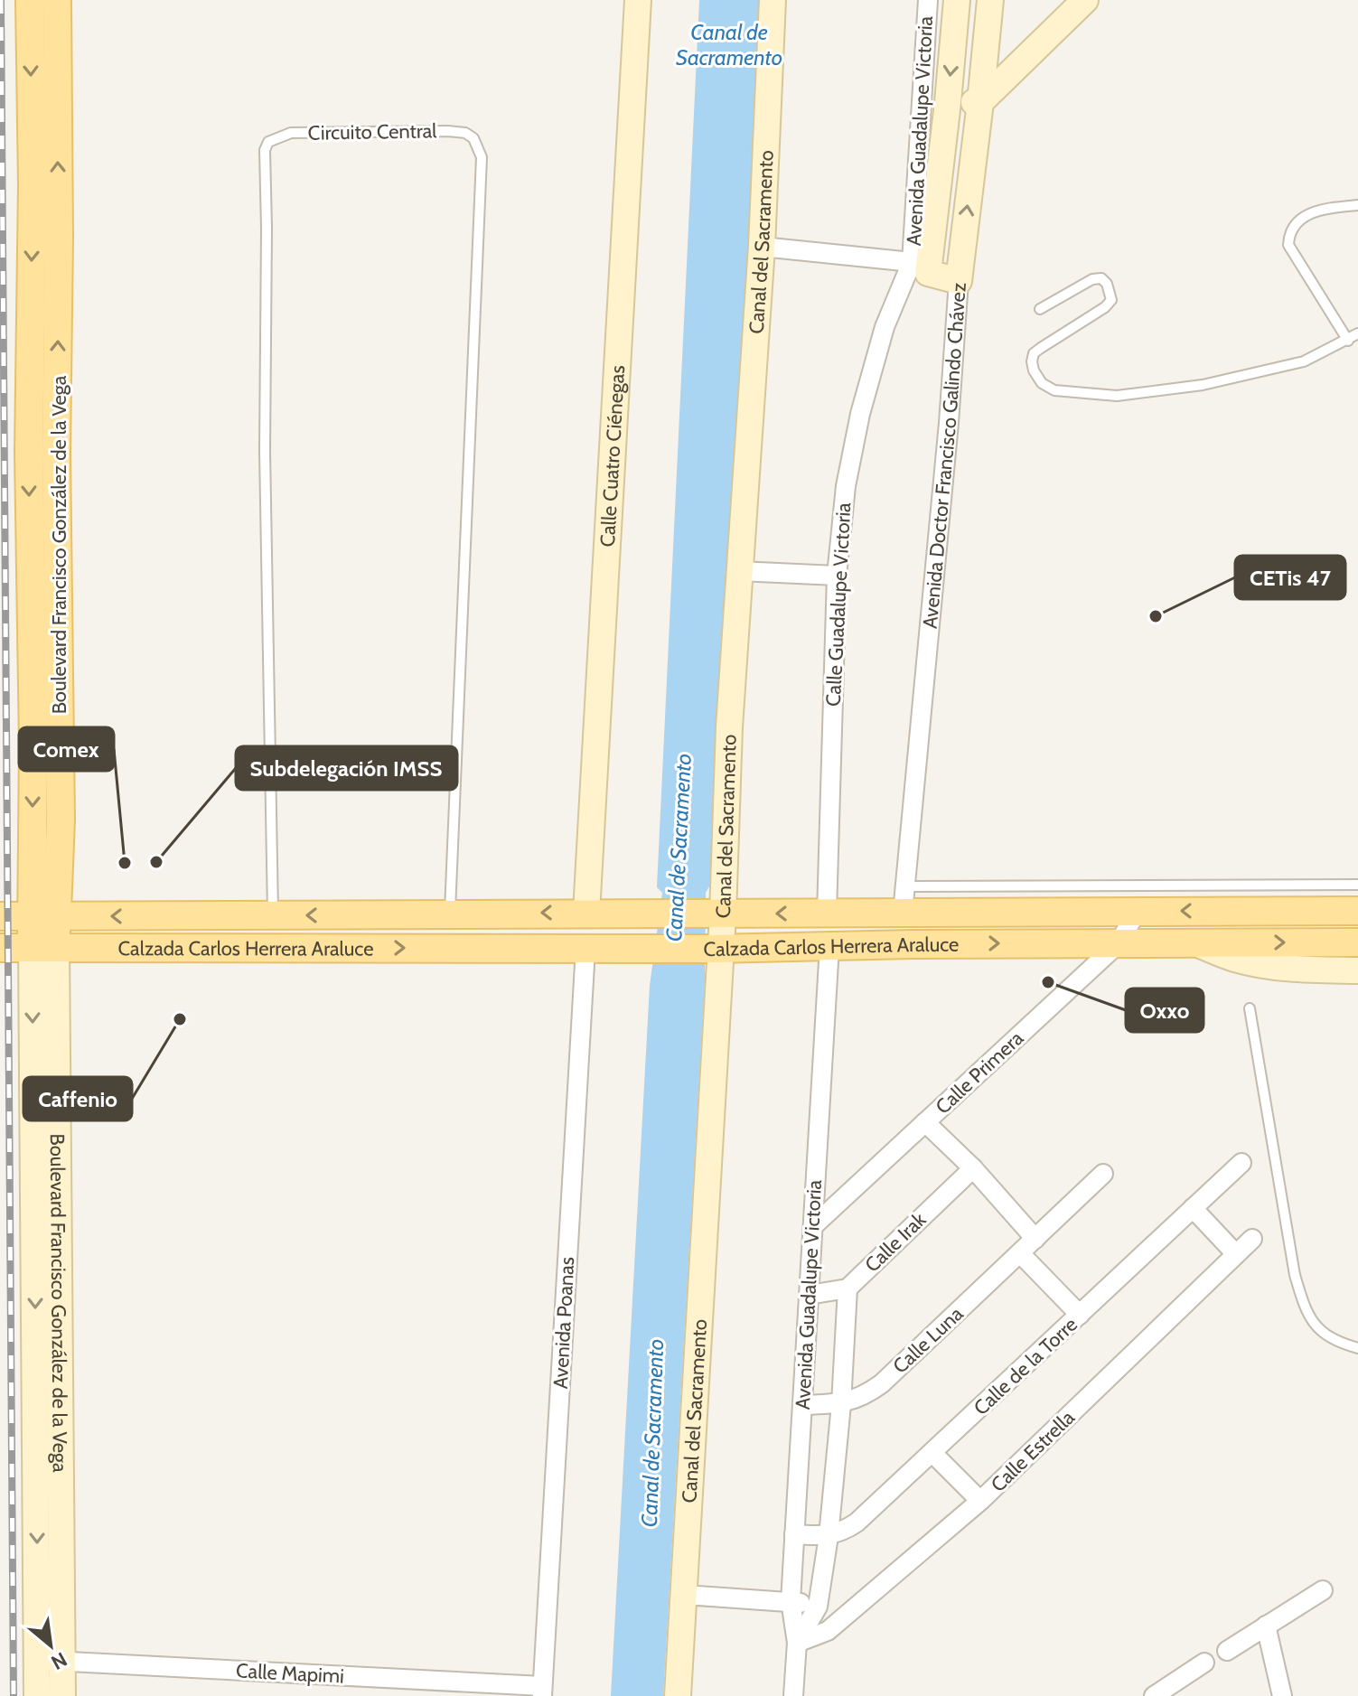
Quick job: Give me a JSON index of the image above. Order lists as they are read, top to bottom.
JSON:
{
  "streets": {
    "main road": ["Boulevard Francisco González de la Vega", "Calzada Carlos Herrera Araluce"],
    "street": [
      "Avenida Guadalupe Victoria",
      "Canal del Sacramento",
      "Calle Cuatro Ciénegas",
      "Avenida Doctor Francisco Galindo Chávez",
      "Calle Guadalupe Victoria",
      "Calle Primera",
      "Calle Irak",
      "Avenida Poanas",
      "Calle Luna",
      "Calle de la Torre",
      "Calle Estrella",
      "Calle Mapimi"
    ],
    "lane": ["Circuito Central"]
  },
  "crossings": [
    ["Avenida Guadalupe Victoria", "Avenida Doctor Francisco Galindo Chávez"],
    ["Avenida Guadalupe Victoria", "Calle Guadalupe Victoria"],
    ["Avenida Guadalupe Victoria", "Calzada Carlos Herrera Araluce"],
    ["Avenida Guadalupe Victoria", "Calle Primera"],
    ["Avenida Guadalupe Victoria", "Calle Irak"],
    ["Avenida Guadalupe Victoria", "Calle Luna"],
    ["Avenida Guadalupe Victoria", "Calle de la Torre"],
    ["Avenida Guadalupe Victoria", "Calle Estrella"],
    ["Circuito Central", "Calzada Carlos Herrera Araluce"],
    ["Canal del Sacramento", "Calzada Carlos Herrera Araluce"],
    ["Calle Cuatro Ciénegas", "Calzada Carlos Herrera Araluce"],
    ["Avenida Doctor Francisco Galindo Chávez", "Calle Guadalupe Victoria"],
    ["Avenida Doctor Francisco Galindo Chávez", "Calzada Carlos Herrera Araluce"],
    ["Boulevard Francisco González de la Vega", "Calzada Carlos Herrera Araluce"],
    ["Boulevard Francisco González de la Vega", "Calle Mapimi"],
    ["Calle Guadalupe Victoria", "Calzada Carlos Herrera Araluce"],
    ["Calzada Carlos Herrera Araluce", "Calle Primera"],
    ["Calzada Carlos Herrera Araluce", "Avenida Poanas"],
    ["Avenida Poanas", "Calle Mapimi"]
  ],
  "water": ["Canal de Sacramento"],
  "places": [
    "CETis 47",
    "Subdelegación IMSS",
    "Comex",
    "Oxxo",
    "Caffenio"
  ],
  "north": "bottom right"
}
